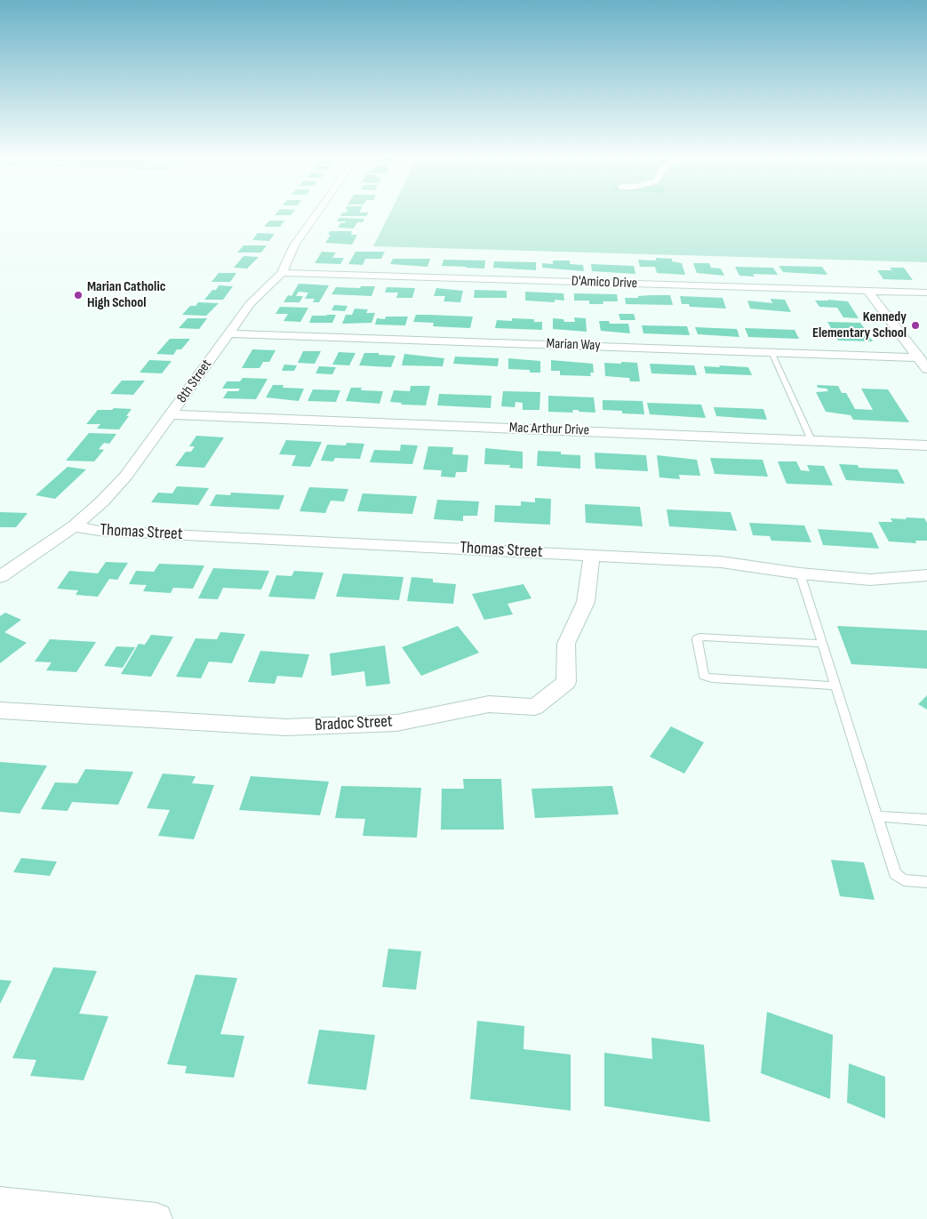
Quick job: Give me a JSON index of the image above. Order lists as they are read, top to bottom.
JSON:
{
  "streets": {
    "street": [
      "D'Amico Drive",
      "Marian Way",
      "8th Street",
      "Mac Arthur Drive",
      "Thomas Street",
      "Bradoc Street"
    ]
  },
  "crossings": [
    ["D'Amico Drive", "8th Street"],
    ["Marian Way", "8th Street"],
    ["8th Street", "Mac Arthur Drive"],
    ["8th Street", "Thomas Street"],
    ["Thomas Street", "Bradoc Street"]
  ],
  "places": ["Marian Catholic High School", "Kennedy Elementary School"]
}
